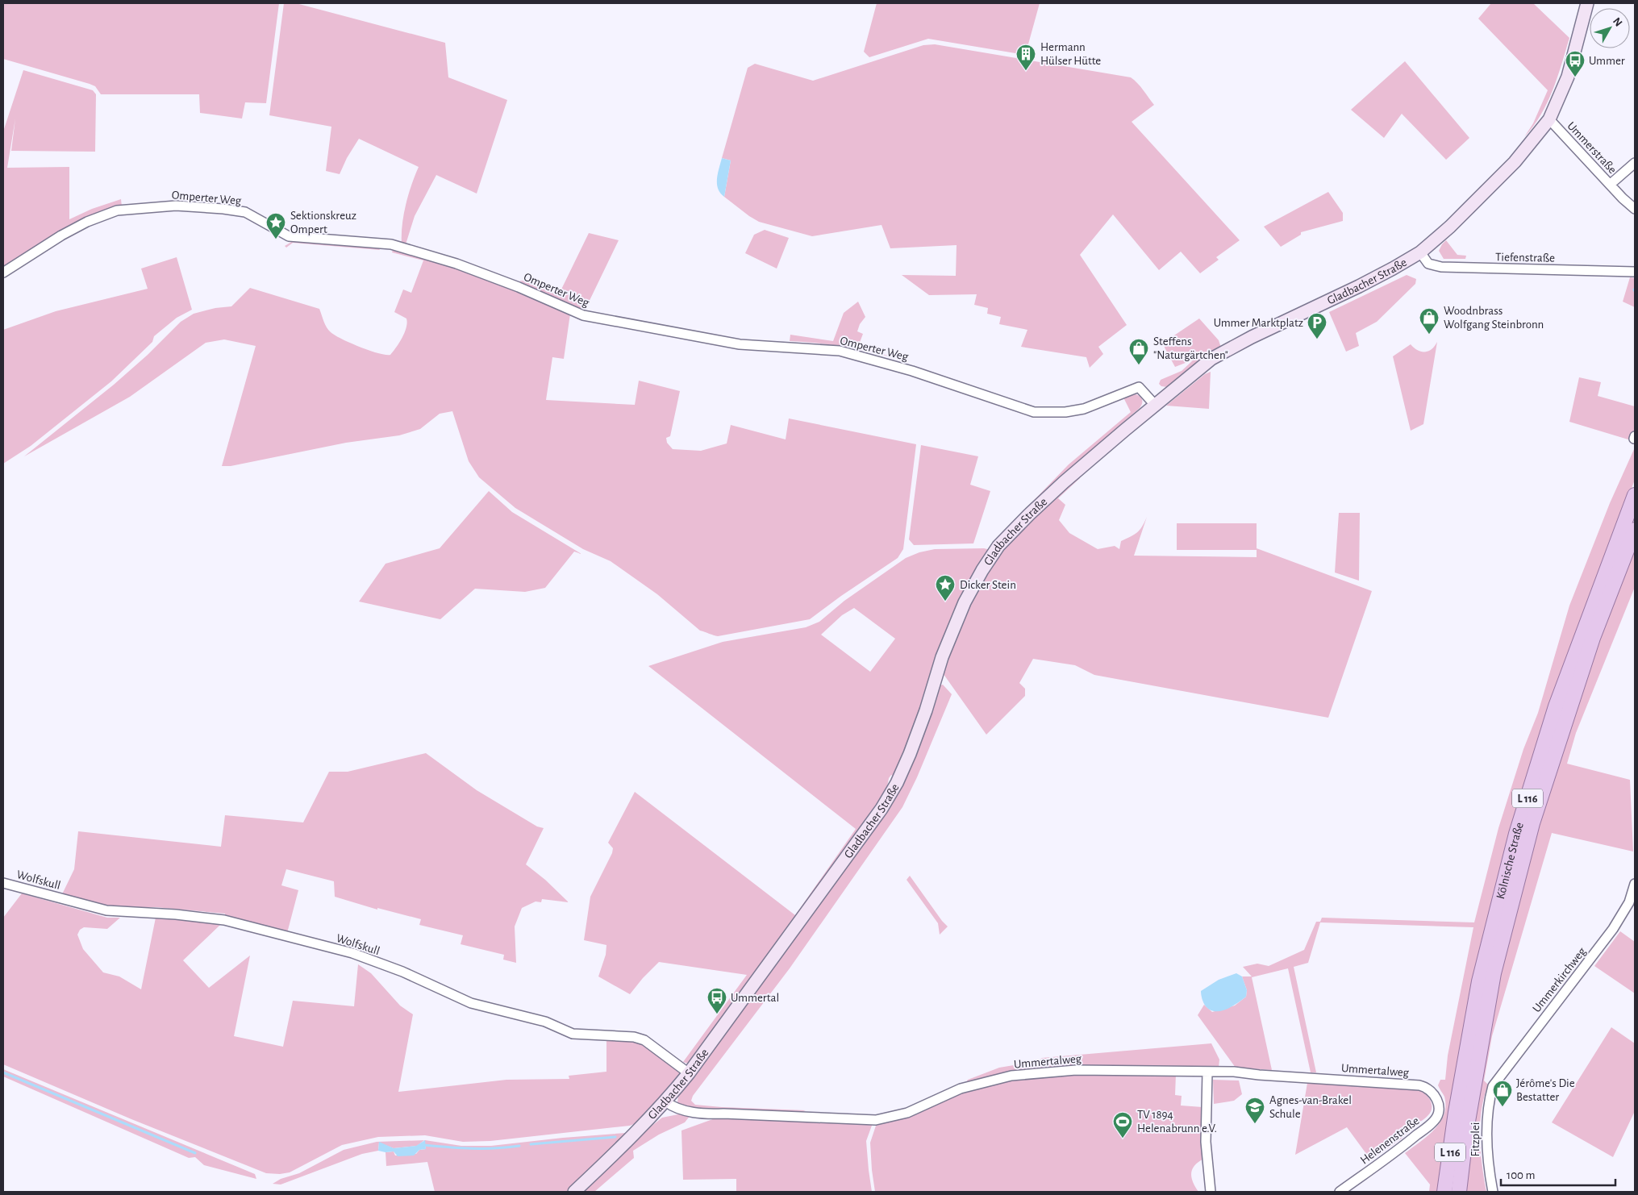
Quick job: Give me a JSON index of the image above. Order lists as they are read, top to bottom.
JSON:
{
  "streets": {
    "main road": ["Gladbacher Straße", "L 116", "Kölnische Straße"],
    "street": [
      "Ummerstraße",
      "Omperter Weg",
      "Tiefenstraße",
      "Wolfskull",
      "Ummerkirchweg",
      "Ummertalweg",
      "Fitzplei",
      "Helenenstraße"
    ]
  },
  "crossings": [
    ["Ummerstraße", "Gladbacher Straße"],
    ["Omperter Weg", "Gladbacher Straße"],
    ["Tiefenstraße", "Gladbacher Straße"],
    ["Gladbacher Straße", "Wolfskull"],
    ["Gladbacher Straße", "Ummertalweg"],
    ["Ummerkirchweg", "Fitzplei"],
    ["Ummertalweg", "Helenenstraße"]
  ],
  "places": {
    "building": ["Hermann Hülser Hütte"],
    "bus stop": ["Ummer", "Ummertal"],
    "place": ["Sektionskreuz Ompert", "Dicker Stein"],
    "shop": ["Woodnbrass Wolfgang Steinbronn", "Steffens \"Naturgärtchen\"", "Jérôme's Die Bestatter"],
    "parking": ["Ummer Marktplatz"],
    "school or university": ["Agnes-van-Brakel Schule"],
    "sports": ["TV 1894 Helenabrunn e.V."]
  },
  "scale_bar": "100 m",
  "north": "top right"
}
